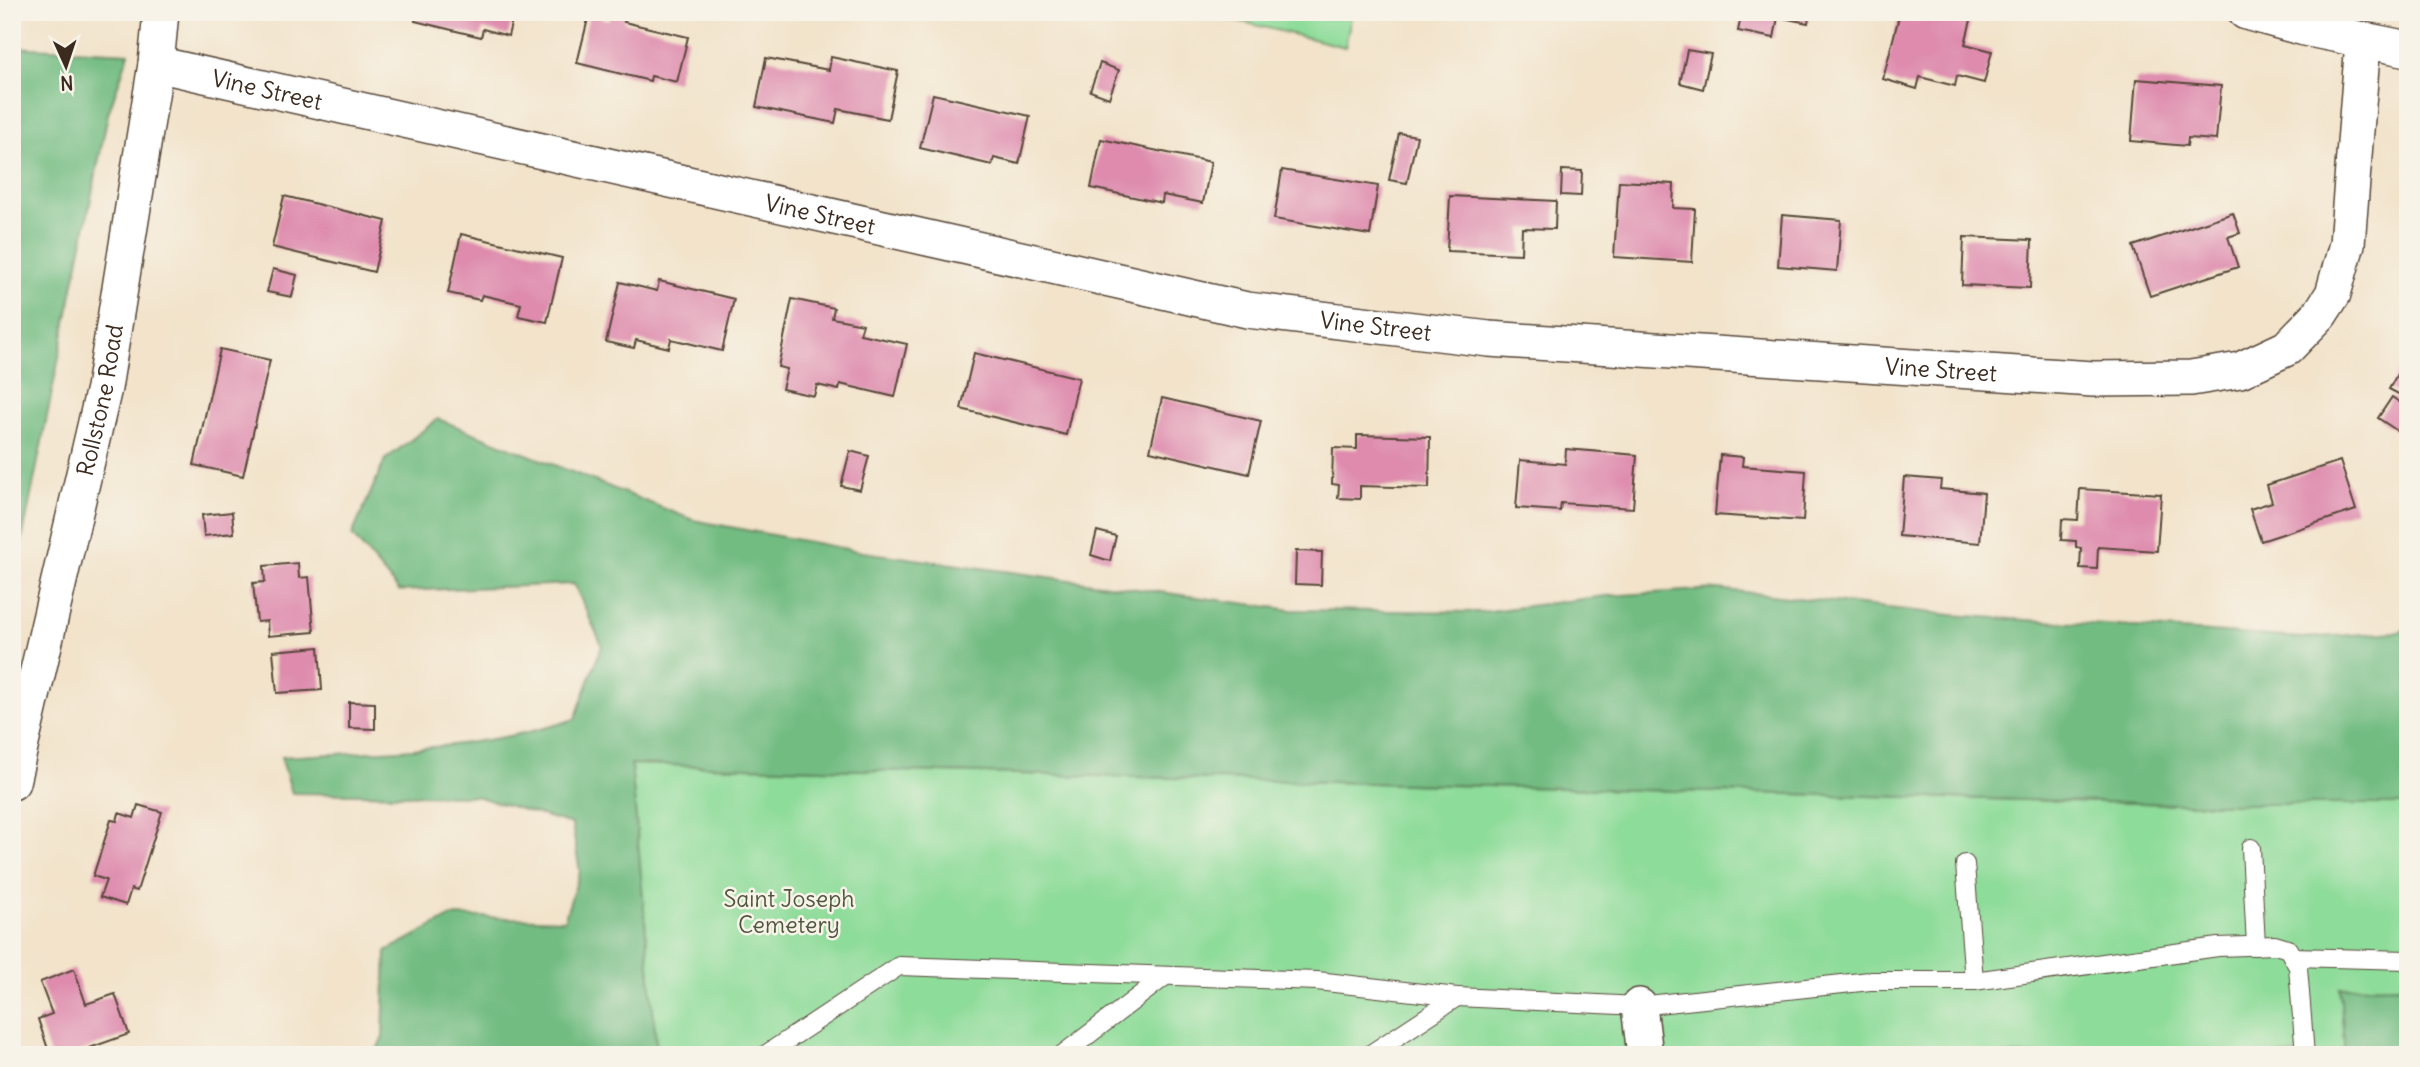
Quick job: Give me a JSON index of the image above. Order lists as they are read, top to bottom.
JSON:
{
  "streets": {
    "street": ["Vine Street", "Rollstone Road"]
  },
  "crossings": [
    ["Vine Street", "Rollstone Road"]
  ],
  "parks": ["Saint Joseph Cemetery"],
  "north": "bottom"
}
